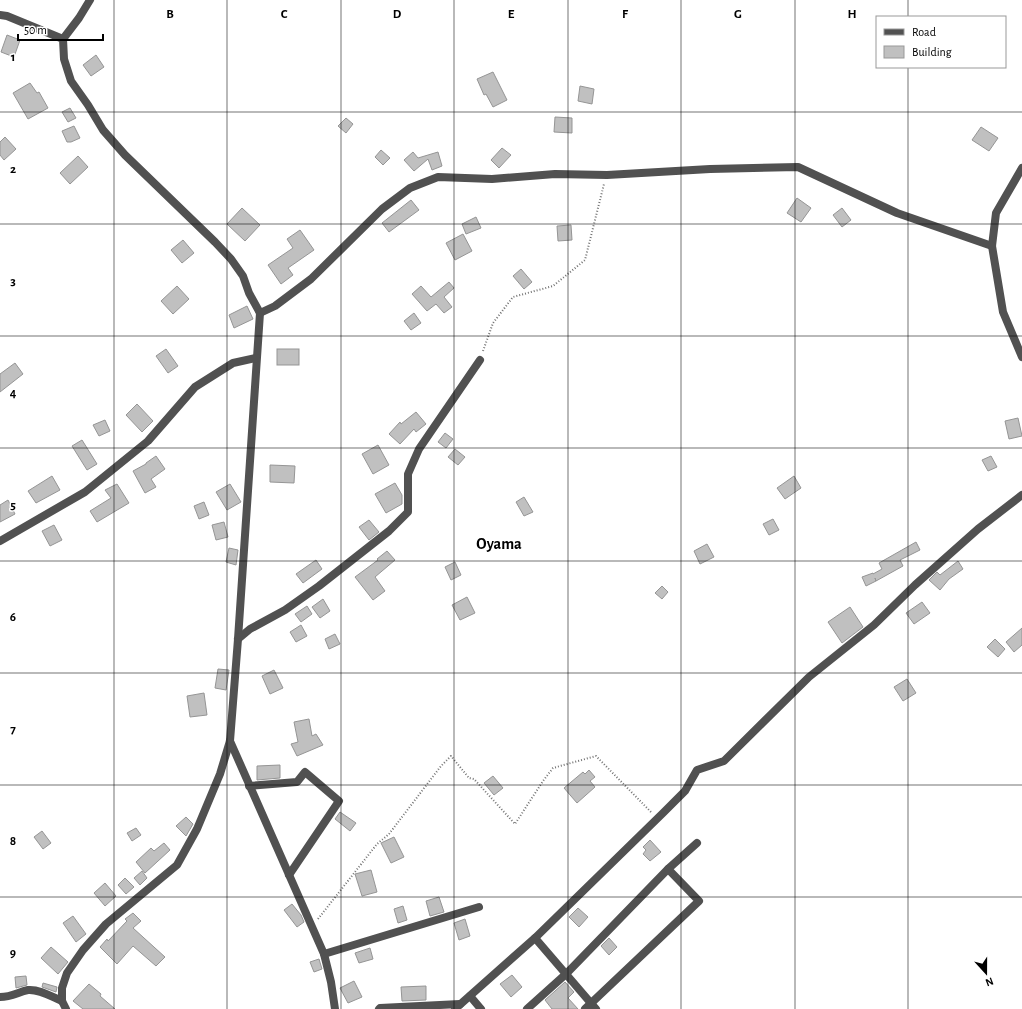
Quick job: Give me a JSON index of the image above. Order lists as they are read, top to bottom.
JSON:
{
  "districts": ["Oyama"],
  "legend": ["Road", "Building"],
  "scale_bar": "50 m",
  "north": "bottom",
  "grid": {
    "columns": [
      "B",
      "C",
      "D",
      "E",
      "F",
      "G",
      "H"
    ],
    "rows": [
      "1",
      "2",
      "3",
      "4",
      "5",
      "6",
      "7",
      "8",
      "9"
    ]
  }
}
